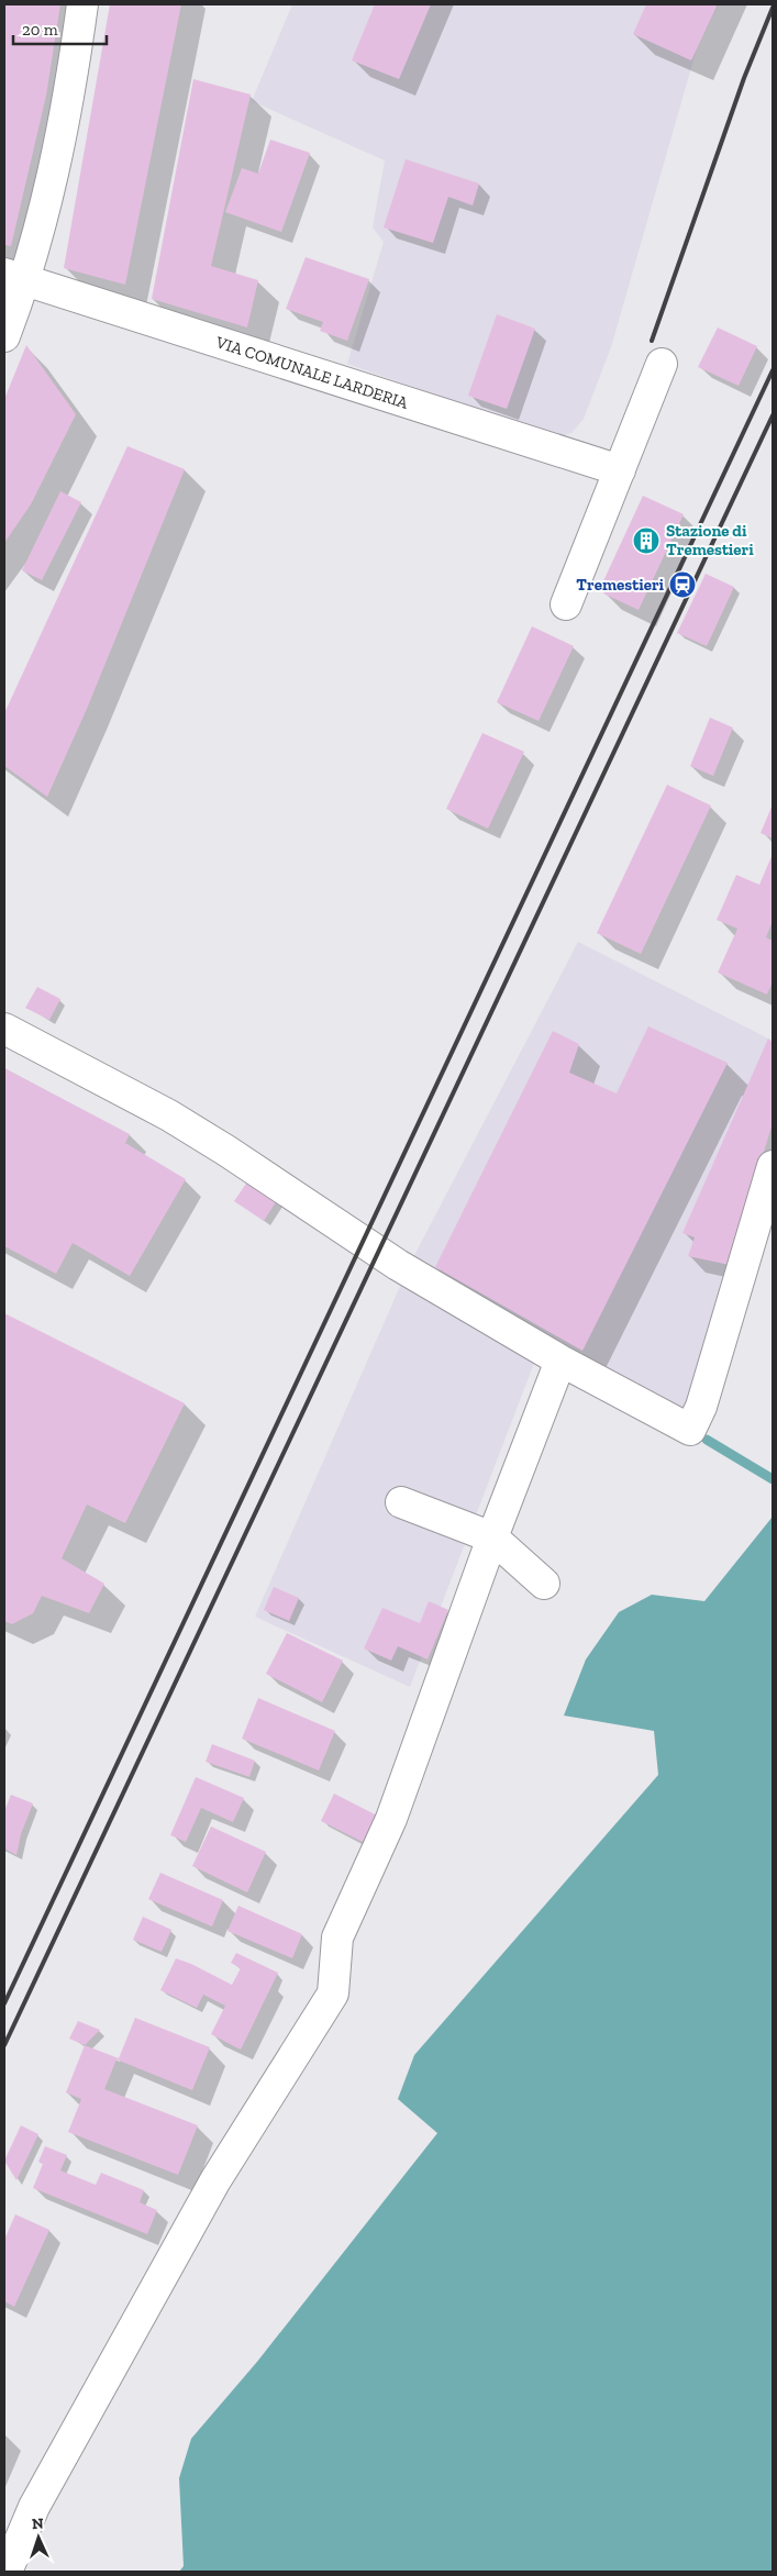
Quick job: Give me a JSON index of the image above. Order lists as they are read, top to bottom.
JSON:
{
  "streets": {
    "street": ["VIA COMUNALE LARDERIA"]
  },
  "places": {
    "building": ["Stazione di Tremestieri"],
    "station": ["Tremestieri"]
  },
  "scale_bar": "20 m",
  "north": "top"
}
